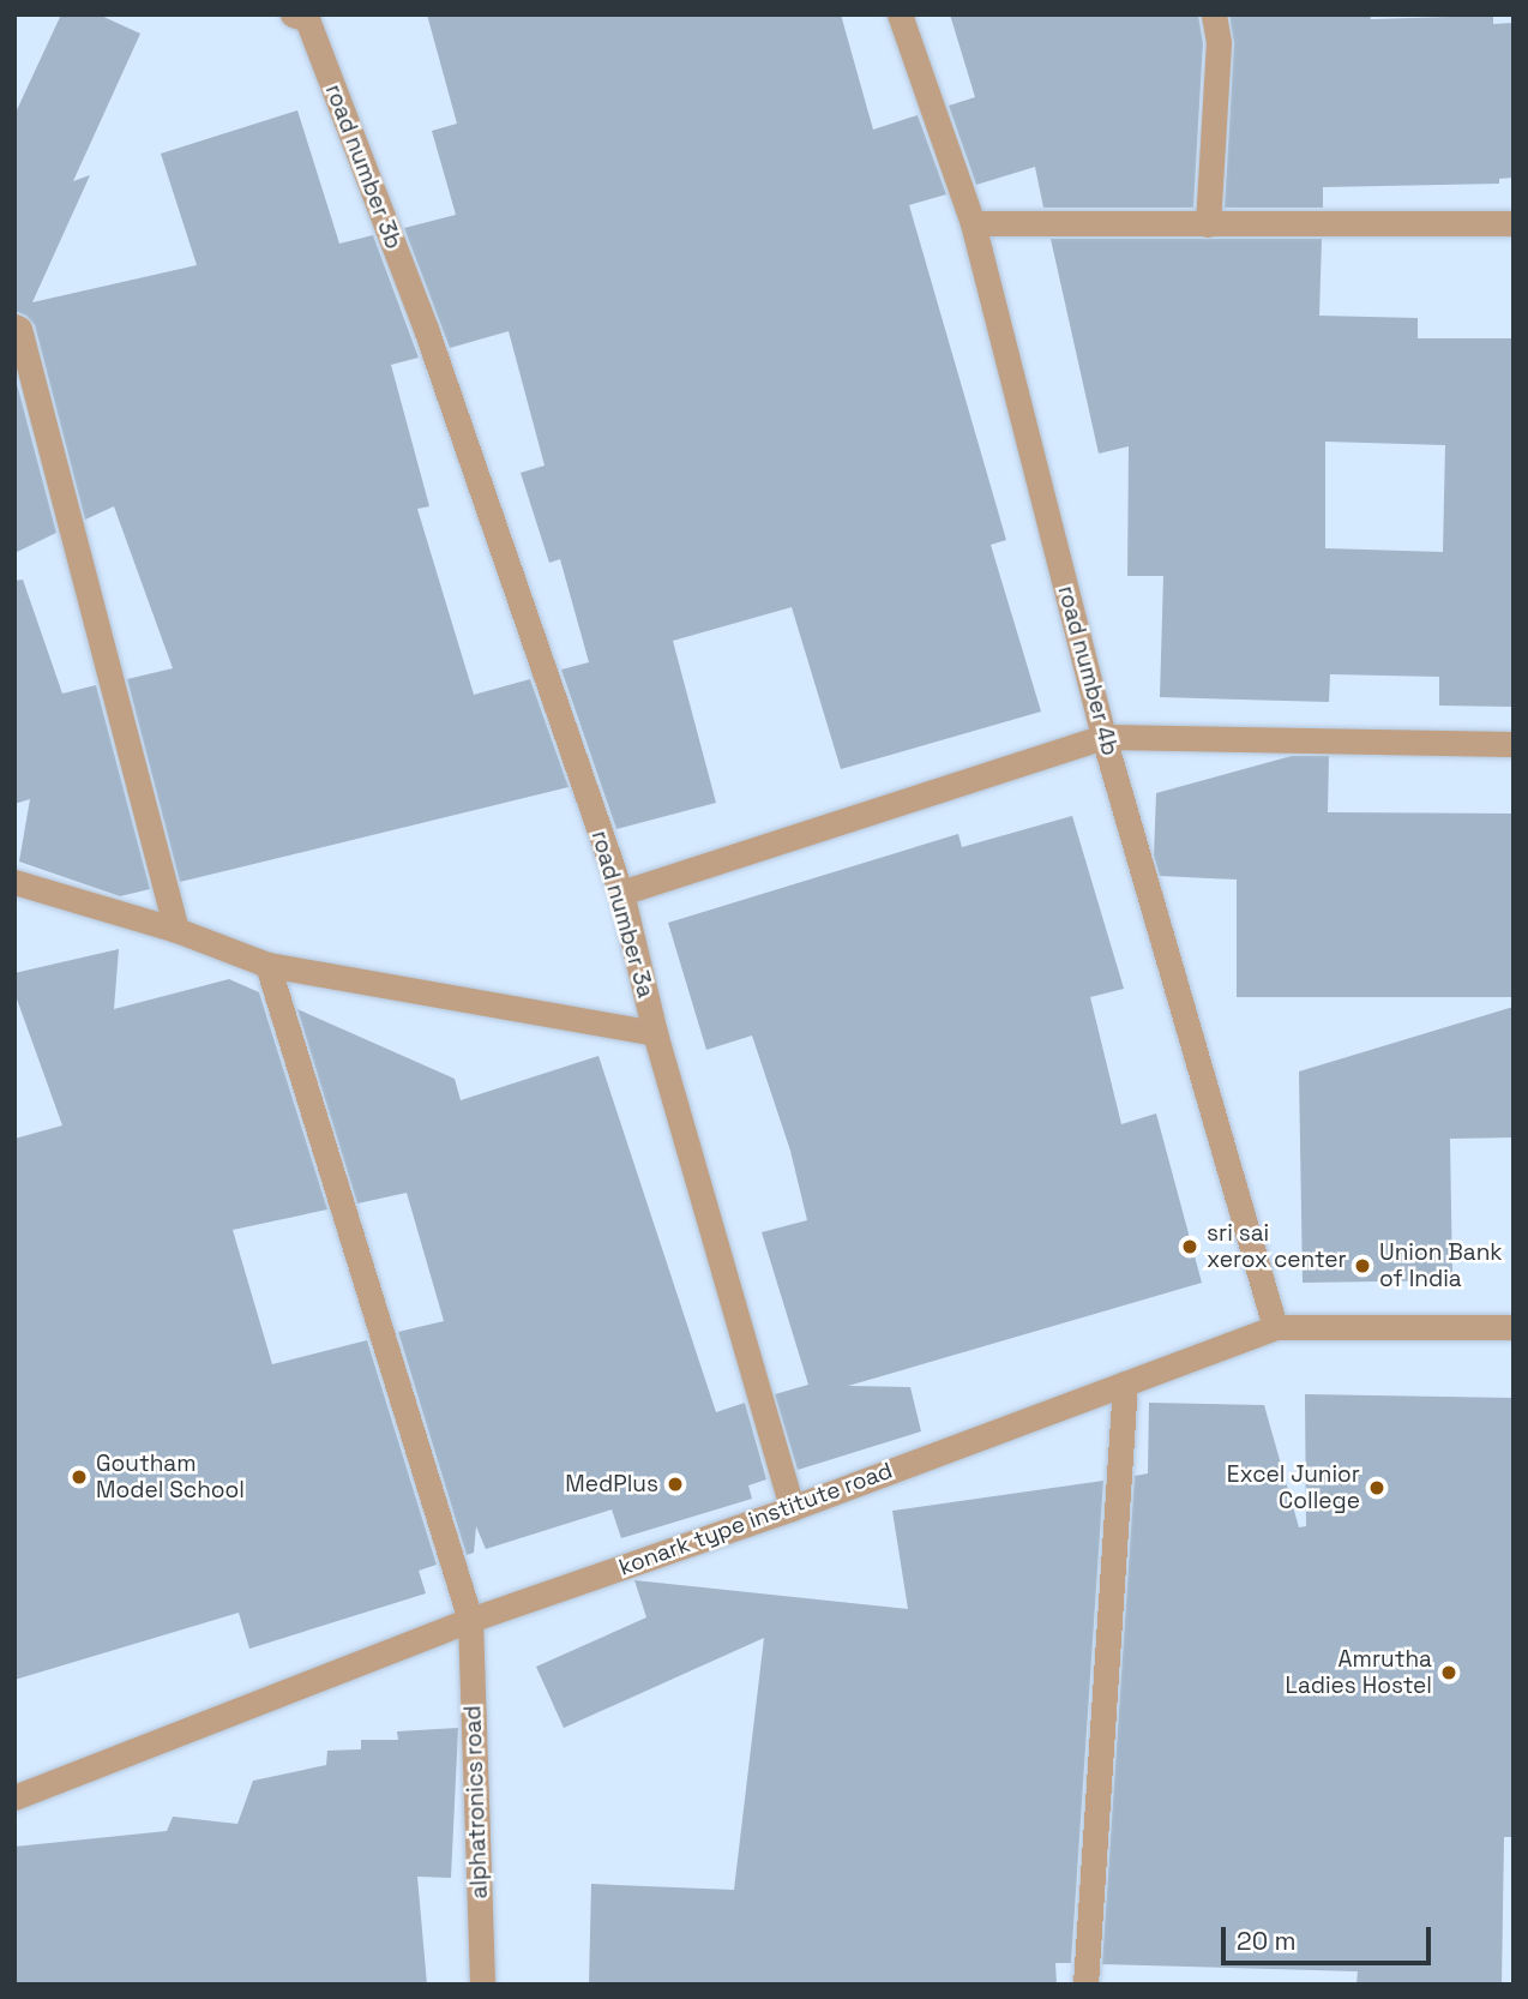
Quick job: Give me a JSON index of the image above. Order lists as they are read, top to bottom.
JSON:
{
  "streets": {
    "street": [
      "road number 3b",
      "road number 4b",
      "road number 3a",
      "konark type institute road",
      "alphatronics road"
    ]
  },
  "crossings": [
    ["road number 3b", "road number 3a"],
    ["road number 4b", "konark type institute road"],
    ["road number 3a", "konark type institute road"],
    ["konark type institute road", "alphatronics road"]
  ],
  "places": [
    "sri sai xerox center",
    "Union Bank of India",
    "Goutham Model School",
    "MedPlus",
    "Excel Junior College",
    "Amrutha Ladies Hostel"
  ],
  "scale_bar": "20 m"
}
